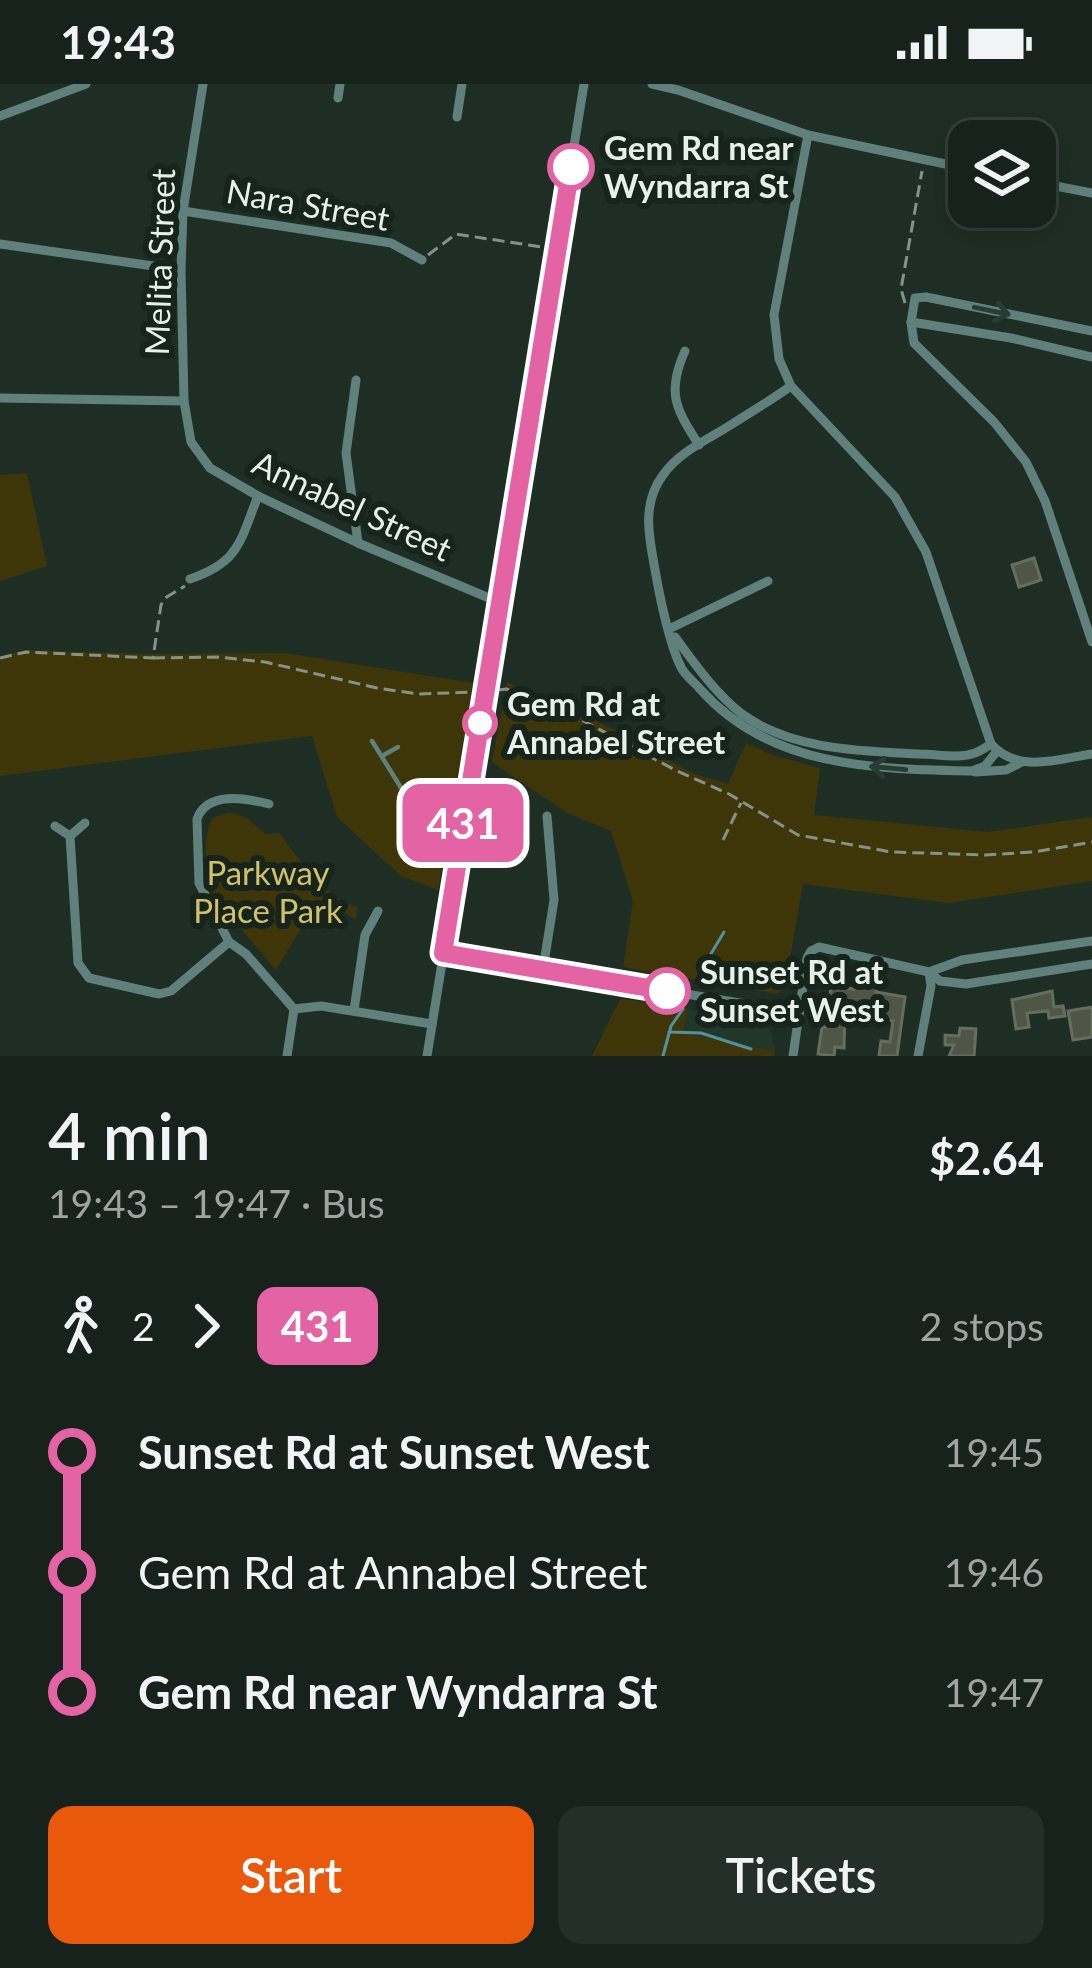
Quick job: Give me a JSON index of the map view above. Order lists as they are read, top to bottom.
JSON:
{
  "streets": {
    "street": ["Nara Street", "Melita Street", "Annabel Street"]
  },
  "crossings": [
    ["Nara Street", "Melita Street"],
    ["Melita Street", "Annabel Street"]
  ],
  "parks": ["Parkway Place Park"],
  "places": ["Gem Rd near Wyndarra St", "Gem Rd at Annabel Street", "Sunset Rd at Sunset West"],
  "lines": ["bus line 431"],
  "page": {
    "status": "19:43",
    "on_map": "431",
    "heading": ["4 min", "19:43 – 19:47 · Bus", "$2.64"],
    "legs": ["2", "431", "2 stops"],
    "list": [
      {
        "name": "Sunset Rd at Sunset West",
        "value": "19:45"
      },
      {
        "name": "Gem Rd at Annabel Street",
        "value": "19:46"
      },
      {
        "name": "Gem Rd near Wyndarra St",
        "value": "19:47"
      }
    ],
    "buttons": ["Start", "Tickets"]
  }
}
